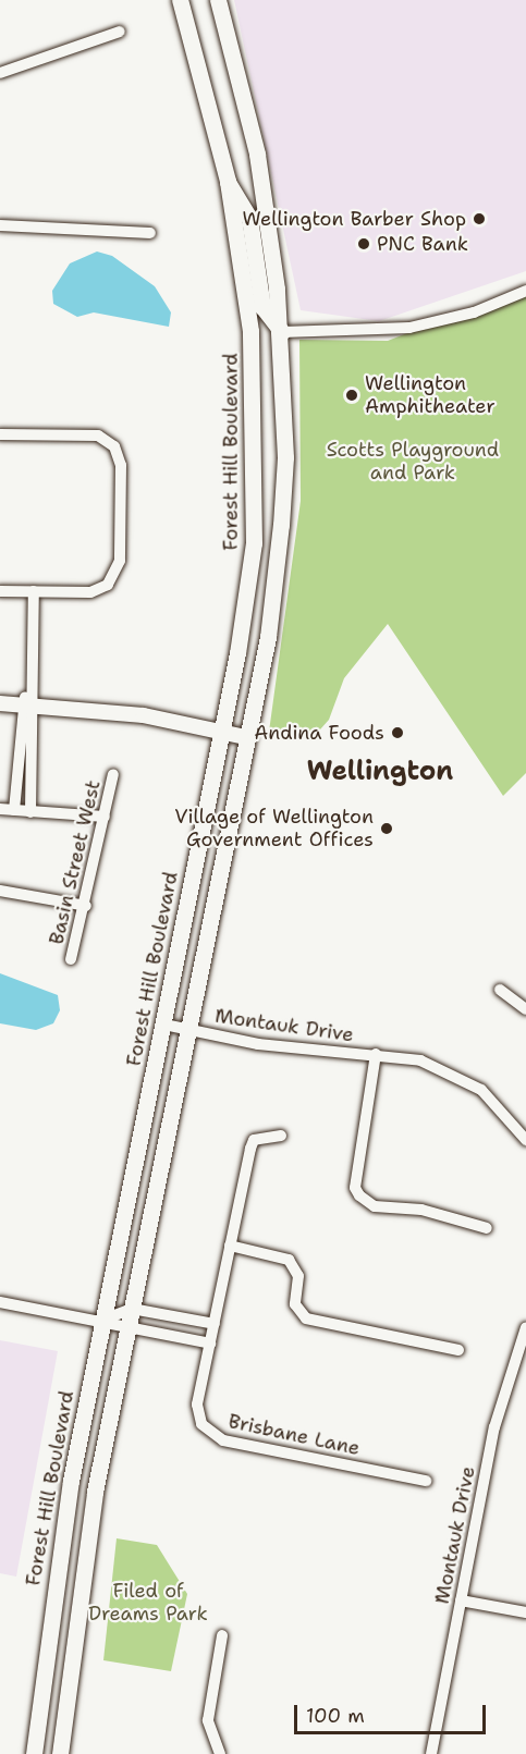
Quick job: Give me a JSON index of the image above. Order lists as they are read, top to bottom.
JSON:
{
  "streets": {
    "main road": ["Forest Hill Boulevard"],
    "street": ["Basin Street West", "Montauk Drive", "Brisbane Lane"]
  },
  "crossings": [
    ["Forest Hill Boulevard", "Montauk Drive"]
  ],
  "districts": ["Wellington"],
  "parks": ["Scotts Playground and Park", "Filed of Dreams Park"],
  "places": [
    "Wellington Barber Shop",
    "PNC Bank",
    "Wellington Amphitheater",
    "Andina Foods",
    "Village of Wellington Government Offices"
  ],
  "scale_bar": "100 m"
}
